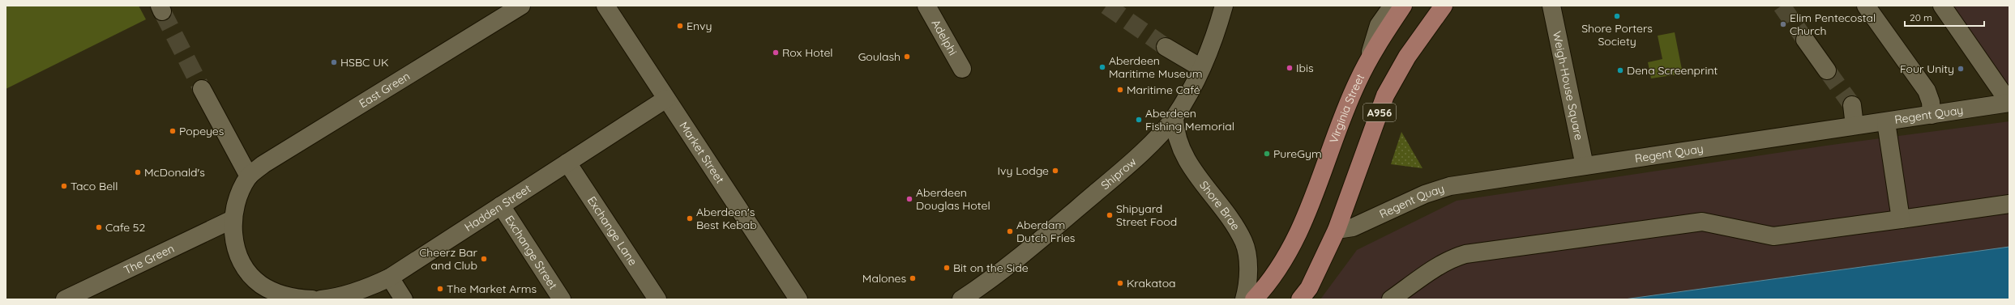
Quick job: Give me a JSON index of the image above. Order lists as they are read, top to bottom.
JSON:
{
  "streets": {
    "main road": ["Virginia Street", "A956"],
    "street": [
      "Adelphi",
      "Weigh-House Square",
      "East Green",
      "Regent Quay",
      "Market Street",
      "Shiprow",
      "Shore Brae",
      "Hadden Street",
      "Exchange Lane",
      "Exchange Street",
      "The Green"
    ]
  },
  "crossings": [
    ["Weigh-House Square", "Regent Quay"],
    ["A956", "Regent Quay"],
    ["Market Street", "Hadden Street"],
    ["Shiprow", "Shore Brae"],
    ["Hadden Street", "Exchange Lane"],
    ["Hadden Street", "Exchange Street"]
  ],
  "places": [
    "Shore Porters Society",
    "Elim Pentecostal Church",
    "Envy",
    "Rox Hotel",
    "Goulash",
    "HSBC UK",
    "Aberdeen Maritime Museum",
    "Ibis",
    "Four Unity",
    "Dena Screenprint",
    "Maritime Café",
    "Aberdeen Fishing Memorial",
    "Popeyes",
    "PureGym",
    "Ivy Lodge",
    "McDonald's",
    "Taco Bell",
    "Aberdeen Douglas Hotel",
    "Shipyard Street Food",
    "Aberdeen's Best Kebab",
    "Cafe 52",
    "Aberdam Dutch Fries",
    "Cheerz Bar and Club",
    "Bit on the Side",
    "Malones",
    "Krakatoa",
    "The Market Arms"
  ],
  "scale_bar": "20 m"
}
